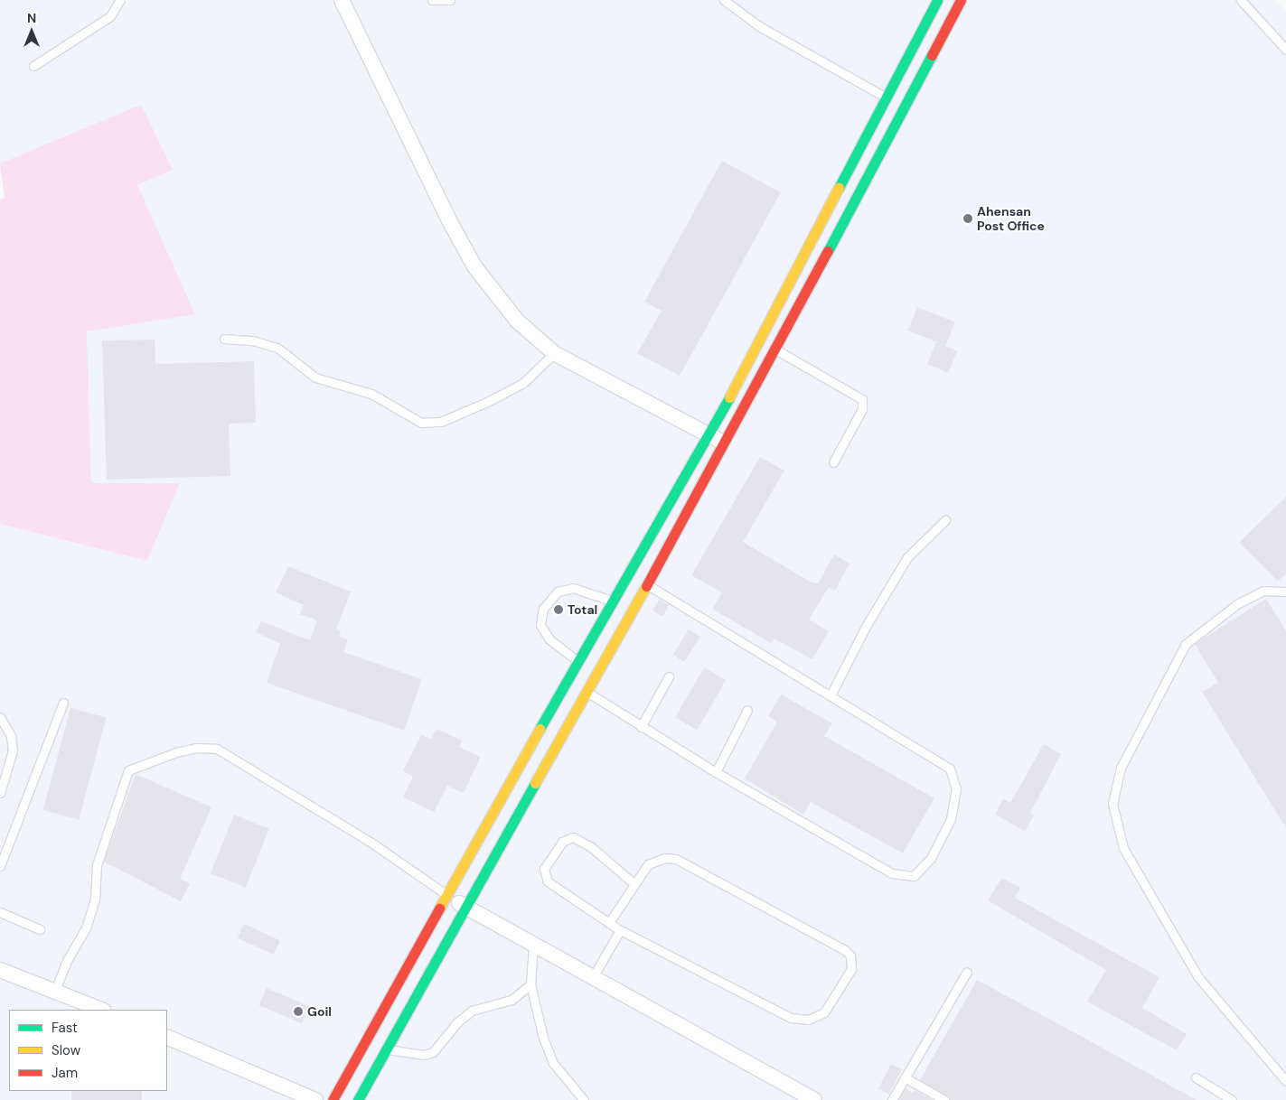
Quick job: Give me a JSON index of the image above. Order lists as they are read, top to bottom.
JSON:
{
  "places": ["Ahensan Post Office", "Total", "Goil"],
  "legend": ["Fast", "Slow", "Jam"],
  "north": "top"
}
